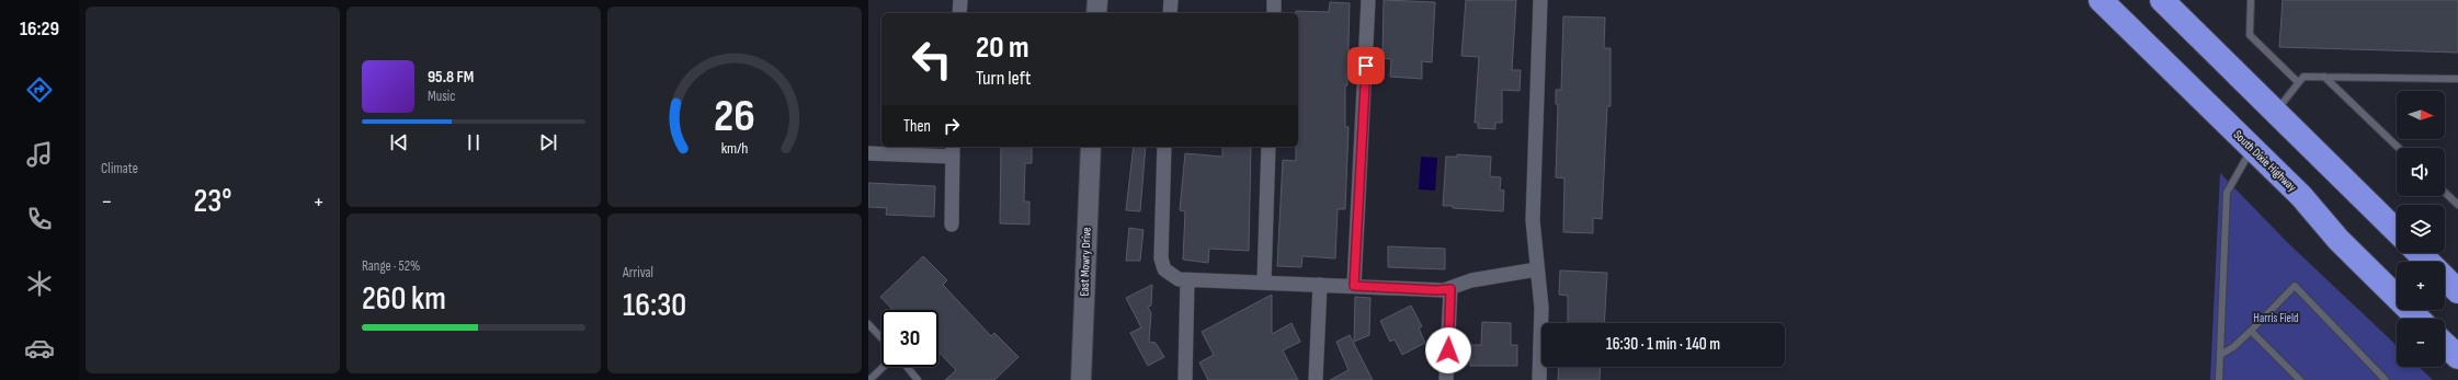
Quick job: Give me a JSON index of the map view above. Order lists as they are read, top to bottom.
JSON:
{
  "streets": {
    "highway": ["South Dixie Highway"],
    "street": ["East Mowry Drive"]
  },
  "parks": ["Harris Field"],
  "north": "right",
  "page": {
    "tabs": "16:29",
    "tile": [
      "Climate",
      ["Range · 52%", "260 km"],
      ["Arrival", "16:30"]
    ],
    "turn": ["20 m", "Turn left"],
    "song": ["95.8 FM", "Music"],
    "map_buttons": ["+", "−"],
    "then": "Then",
    "heat": ["−", "23°", "+"],
    "limit": "30",
    "trip": "16:30 · 1 min · 140 m",
    "gauge": ["26", "km/h"]
  }
}
